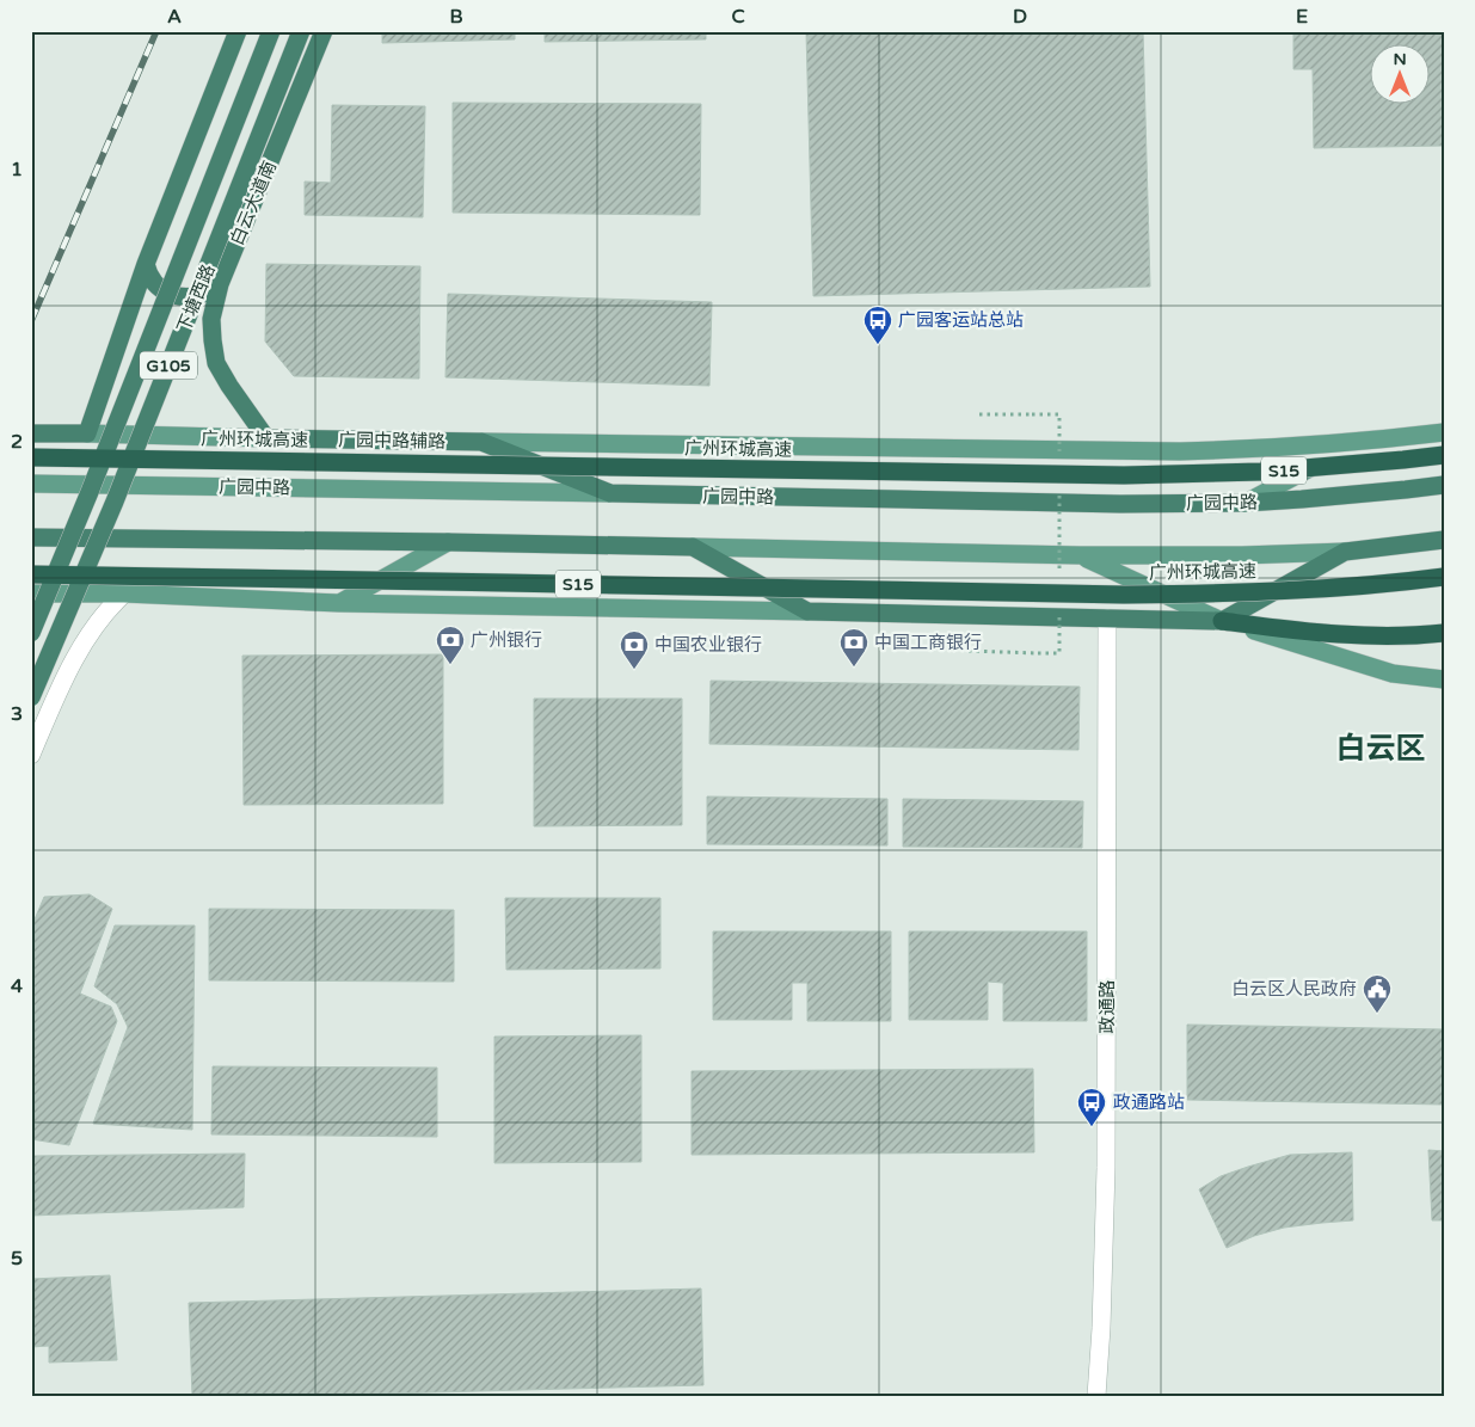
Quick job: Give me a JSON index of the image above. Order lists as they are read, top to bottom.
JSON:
{
  "streets": {
    "highway": [
      "白云大道南",
      "下塘西路",
      "G105",
      "广州环城高速",
      "广园中路辅路",
      "S15",
      "广园中路"
    ],
    "street": ["政通路"]
  },
  "crossings": [
    ["白云大道南", "广园中路辅路"]
  ],
  "districts": ["白云区"],
  "places": {
    "bus stop": ["广园客运站总站", "政通路站"],
    "bank": ["广州银行", "中国工商银行", "中国农业银行"],
    "public building": ["白云区人民政府"]
  },
  "north": "top",
  "grid": {
    "columns": [
      "A",
      "B",
      "C",
      "D",
      "E"
    ],
    "rows": [
      "1",
      "2",
      "3",
      "4",
      "5"
    ]
  }
}
